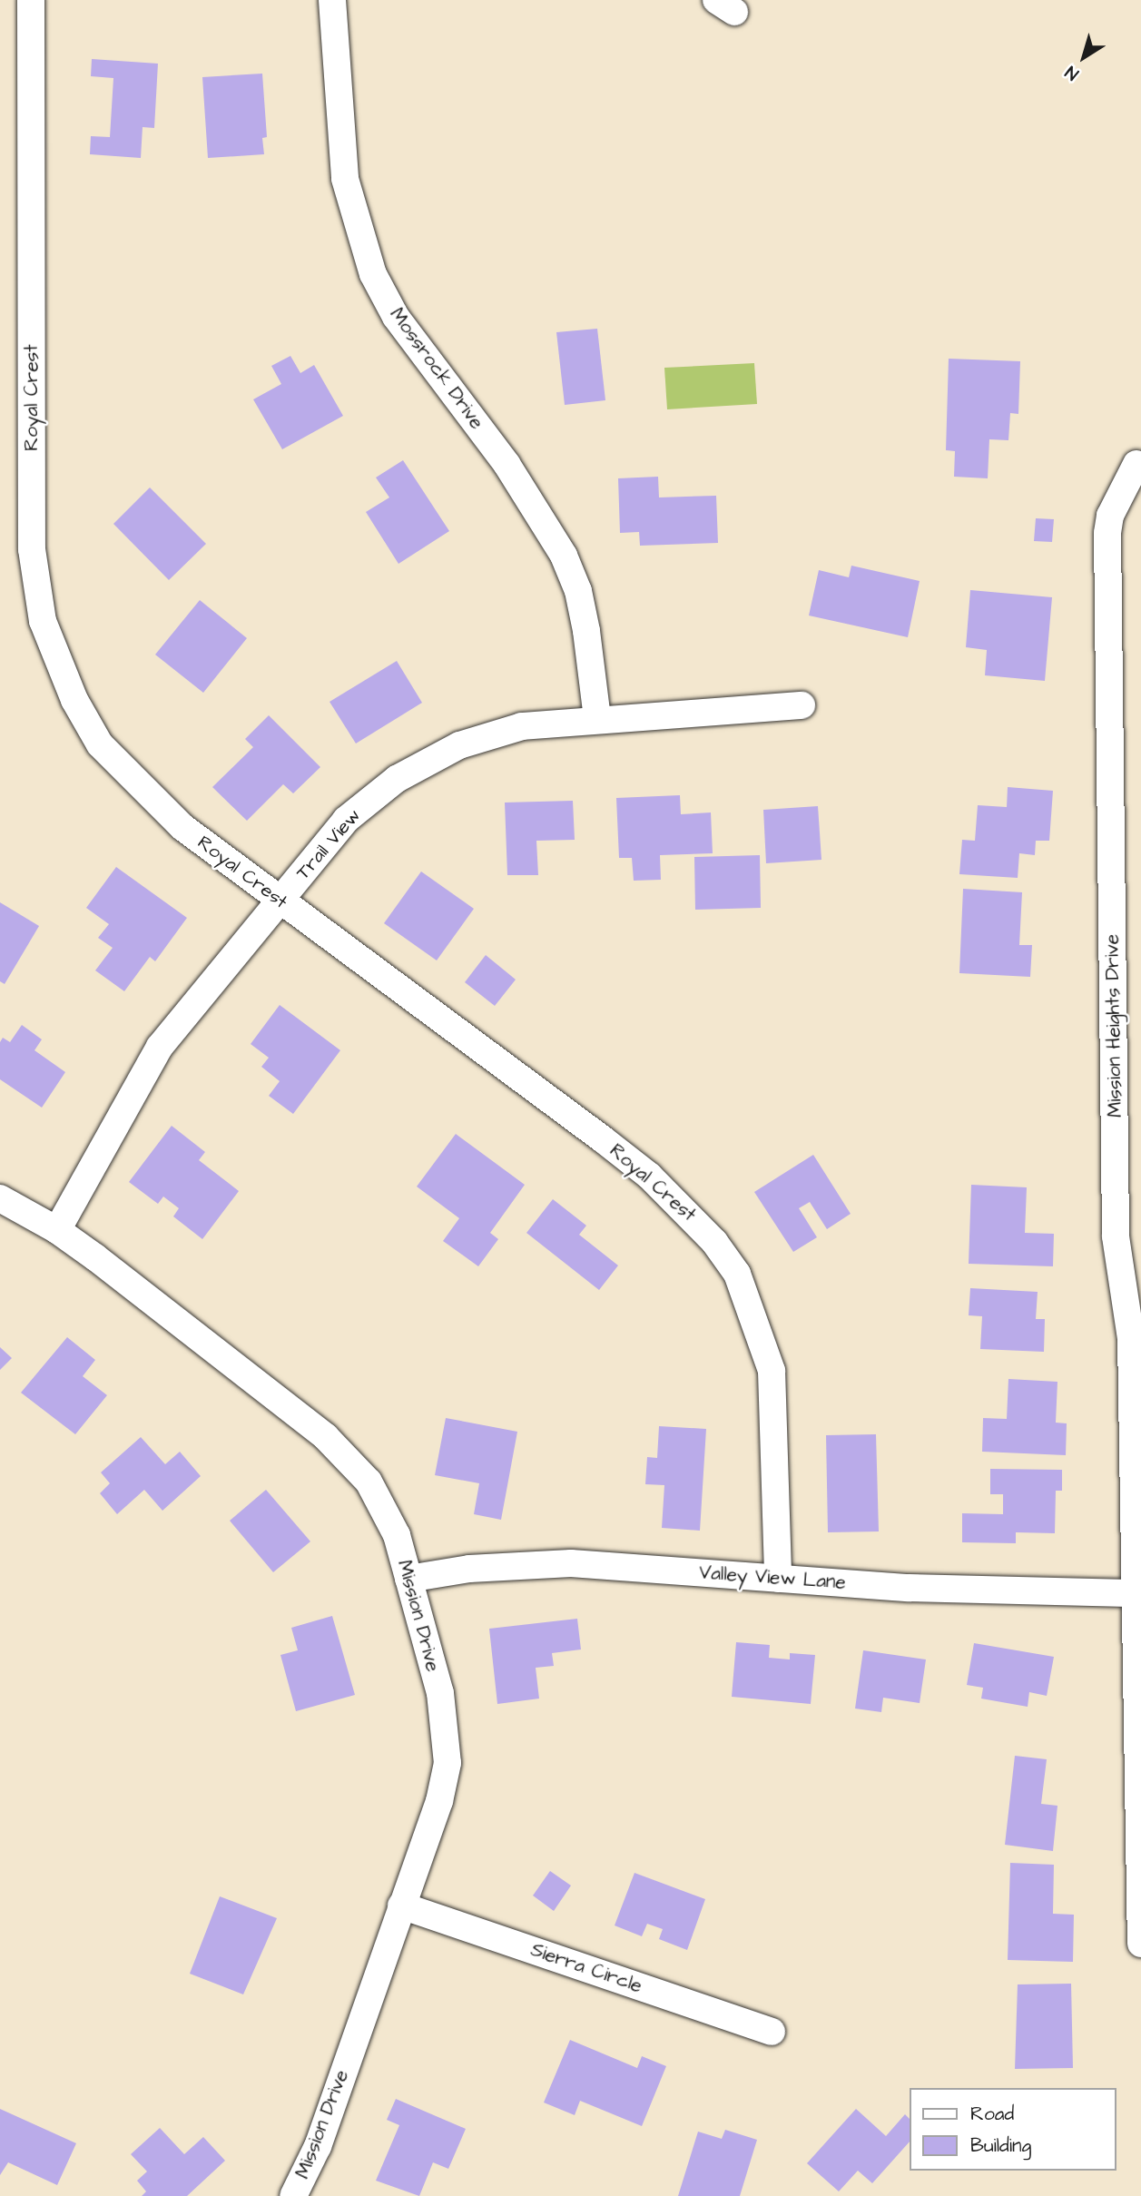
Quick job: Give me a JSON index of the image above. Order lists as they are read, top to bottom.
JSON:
{
  "streets": {
    "street": [
      "Mossrock Drive",
      "Royal Crest",
      "Trail View",
      "Mission Heights Drive",
      "Valley View Lane",
      "Mission Drive",
      "Sierra Circle"
    ]
  },
  "crossings": [
    ["Mossrock Drive", "Trail View"],
    ["Royal Crest", "Trail View"],
    ["Royal Crest", "Valley View Lane"],
    ["Trail View", "Mission Drive"],
    ["Mission Heights Drive", "Valley View Lane"],
    ["Valley View Lane", "Mission Drive"],
    ["Mission Drive", "Sierra Circle"]
  ],
  "legend": ["Road", "Building"],
  "north": "bottom left"
}
